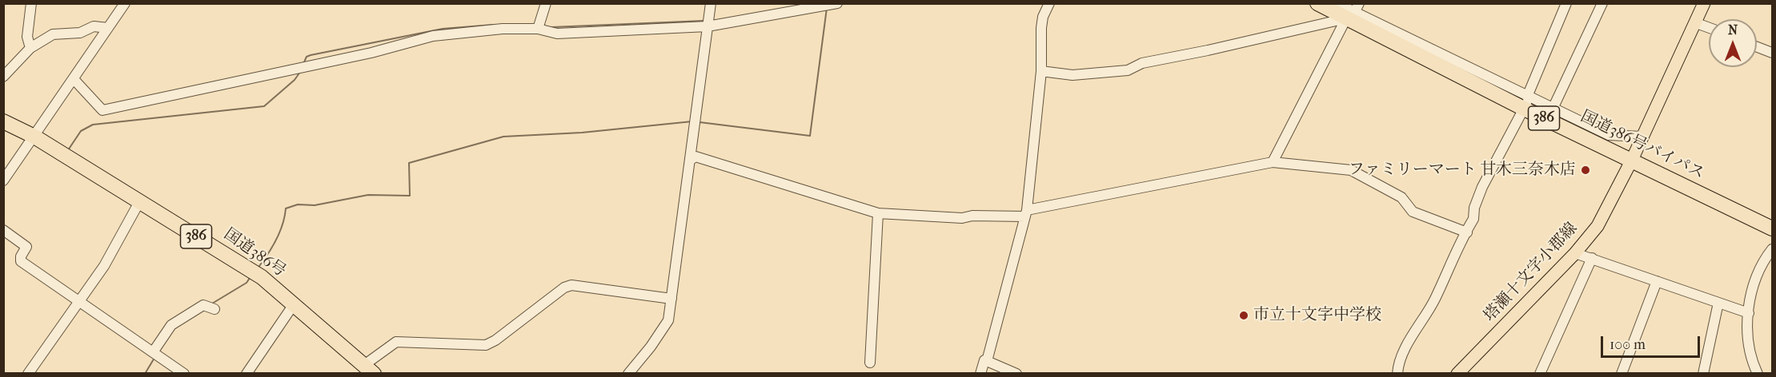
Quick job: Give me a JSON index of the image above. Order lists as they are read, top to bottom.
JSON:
{
  "streets": {
    "highway": ["386", "国道386号バイパス", "国道386号"],
    "main road": ["塔瀬十文字小郡線"]
  },
  "crossings": [
    ["国道386号バイパス", "塔瀬十文字小郡線"]
  ],
  "places": ["ファミリーマート 甘木三奈木店", "市立十文字中学校"],
  "scale_bar": "100 m",
  "north": "top"
}
